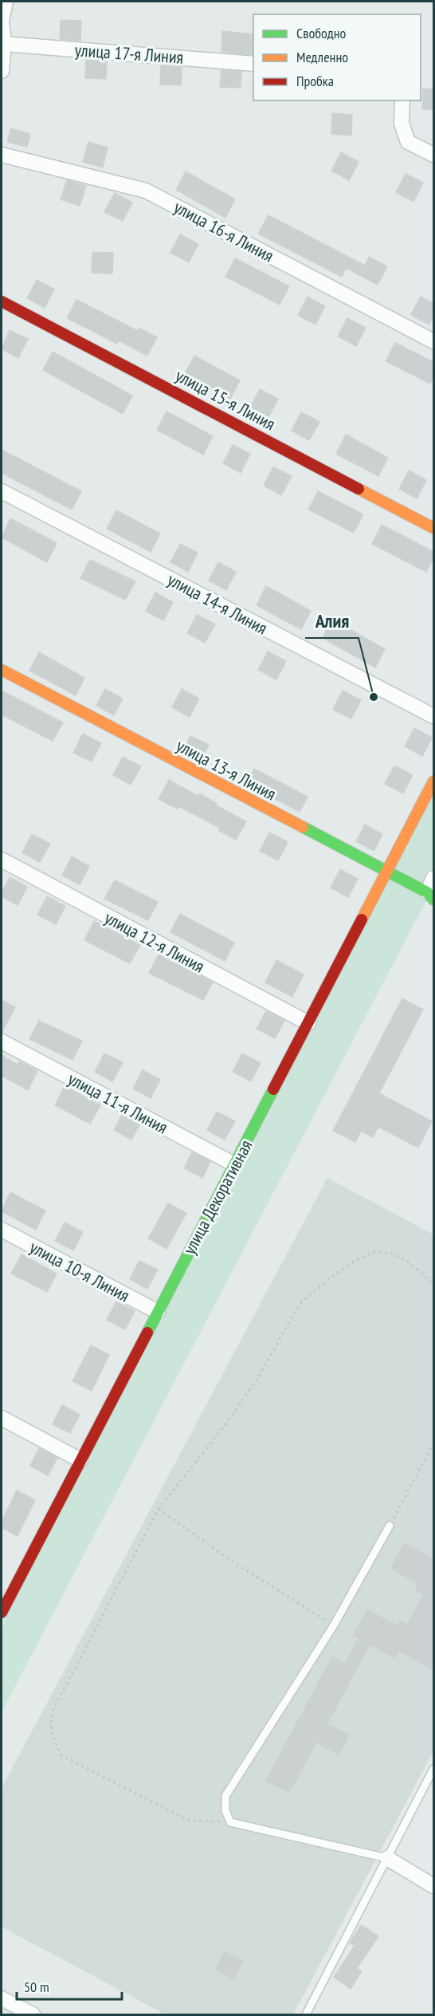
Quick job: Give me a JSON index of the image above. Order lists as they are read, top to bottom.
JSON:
{
  "streets": {
    "street": [
      "улица 17-я Линия",
      "улица 16-я Линия",
      "улица 15-я Линия",
      "улица 14-я Линия",
      "улица 13-я Линия",
      "улица 12-я Линия",
      "улица 11-я Линия",
      "улица Декоративная",
      "улица 10-я Линия"
    ]
  },
  "crossings": [
    ["улица 13-я Линия", "улица Декоративная"],
    ["улица 12-я Линия", "улица Декоративная"],
    ["улица 11-я Линия", "улица Декоративная"],
    ["улица Декоративная", "улица 10-я Линия"]
  ],
  "places": ["Алия"],
  "legend": ["Свободно", "Медленно", "Пробка"],
  "scale_bar": "50 m"
}
